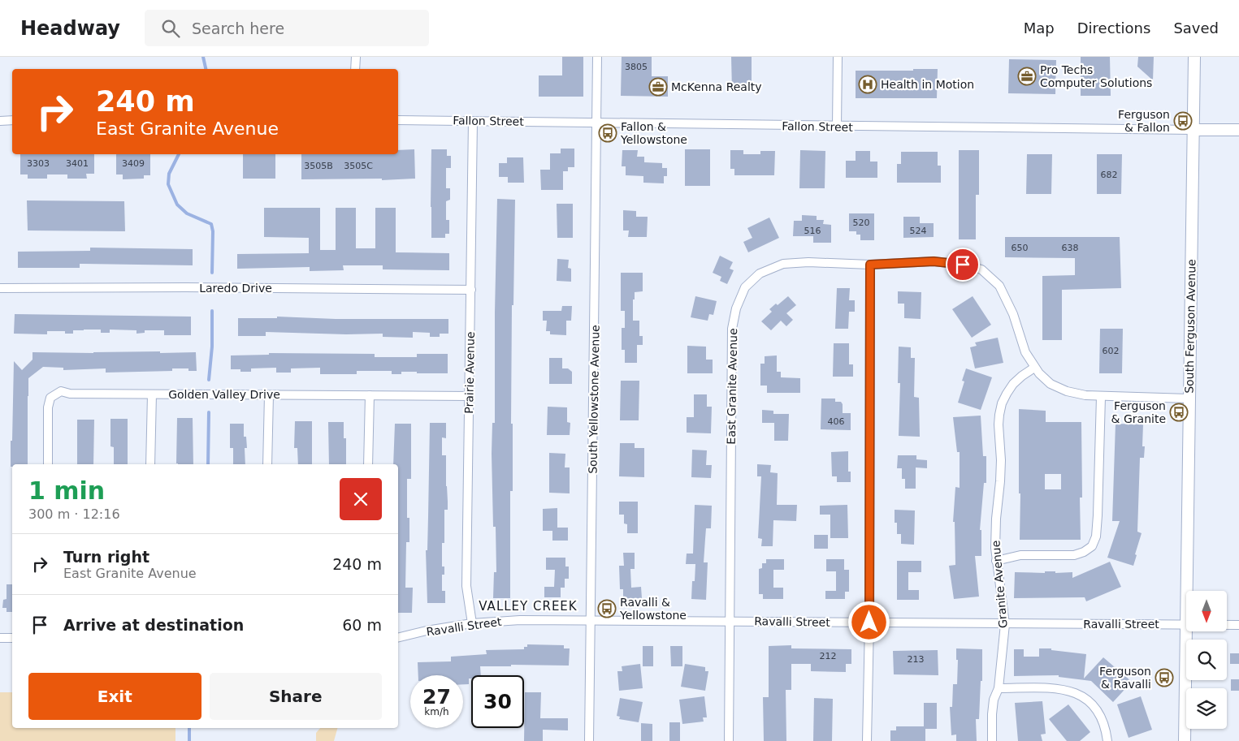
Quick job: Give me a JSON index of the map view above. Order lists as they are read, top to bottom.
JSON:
{
  "streets": {
    "street": [
      "Fallon Street",
      "Laredo Drive",
      "South Ferguson Avenue",
      "Prairie Avenue",
      "East Granite Avenue",
      "Golden Valley Drive",
      "South Yellowstone Avenue",
      "Granite Avenue",
      "Ravalli Street"
    ]
  },
  "crossings": [
    ["Fallon Street", "South Ferguson Avenue"],
    ["Fallon Street", "Prairie Avenue"],
    ["Fallon Street", "South Yellowstone Avenue"],
    ["Laredo Drive", "Prairie Avenue"],
    ["South Ferguson Avenue", "East Granite Avenue"],
    ["South Ferguson Avenue", "Ravalli Street"],
    ["Prairie Avenue", "Golden Valley Drive"],
    ["Prairie Avenue", "Ravalli Street"],
    ["East Granite Avenue", "Granite Avenue"],
    ["East Granite Avenue", "Ravalli Street"],
    ["South Yellowstone Avenue", "Ravalli Street"],
    ["Granite Avenue", "Ravalli Street"]
  ],
  "districts": ["VALLEY CREEK"],
  "places": {
    "office": ["Pro Techs Computer Solutions", "McKenna Realty"],
    "hospital": ["Health in Motion"],
    "bus stop": [
      "Ferguson & Fallon",
      "Fallon & Yellowstone",
      "Ferguson & Granite",
      "Ravalli & Yellowstone",
      "Ferguson & Ravalli"
    ]
  },
  "house_numbers": [
    "3805",
    "3303",
    "3401",
    "3409",
    "3505B",
    "3505C",
    "682",
    "520",
    "516",
    "524",
    "650",
    "638",
    "602",
    "406",
    "212",
    "213"
  ],
  "north": "bottom",
  "page": {
    "header": "Headway",
    "search": "Search here",
    "nav": ["Map", "Directions", "Saved"],
    "turn": ["240 m", "East Granite Avenue"],
    "heading": ["1 min", "300 m · 12:16"],
    "list": [
      {
        "name": "Turn right",
        "note": "East Granite Avenue",
        "value": "240 m"
      },
      {
        "name": "Arrive at destination",
        "value": "60 m"
      }
    ],
    "buttons": ["Exit", "Share"],
    "speed": "27 km/h",
    "limit": "30"
  }
}
